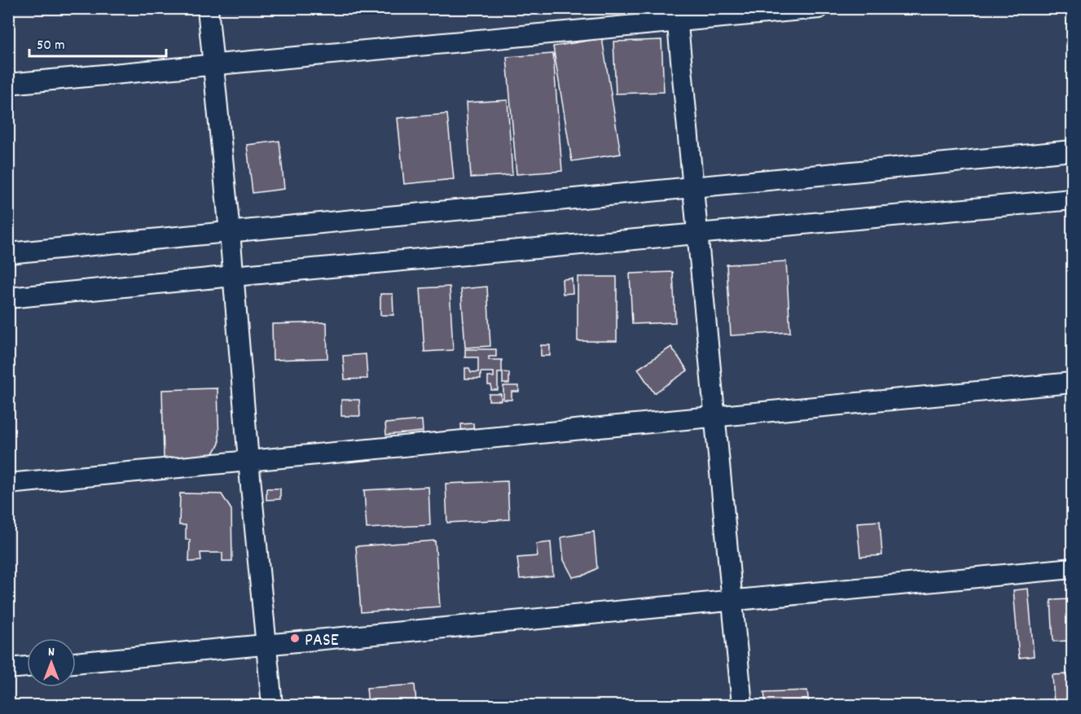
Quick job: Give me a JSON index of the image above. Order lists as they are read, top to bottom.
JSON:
{
  "places": ["PASE"],
  "scale_bar": "50 m",
  "north": "top"
}
